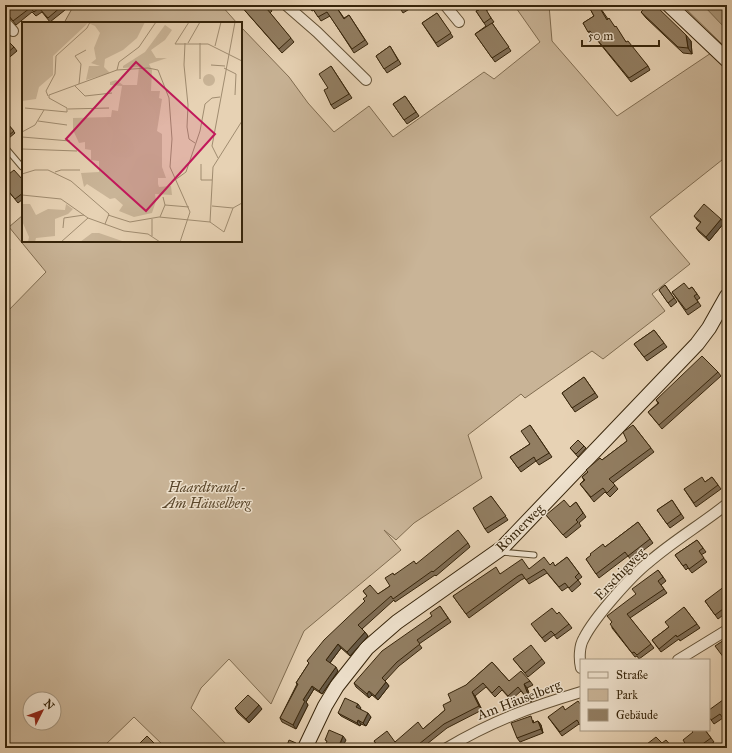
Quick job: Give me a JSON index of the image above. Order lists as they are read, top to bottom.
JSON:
{
  "streets": {
    "street": ["Römerweg", "Erschigweg", "Am Häuselberg"]
  },
  "parks": ["Haardtrand - Am Häuselberg"],
  "legend": ["Straße", "Park", "Gebäude"],
  "scale_bar": "50 m",
  "north": "top right"
}
